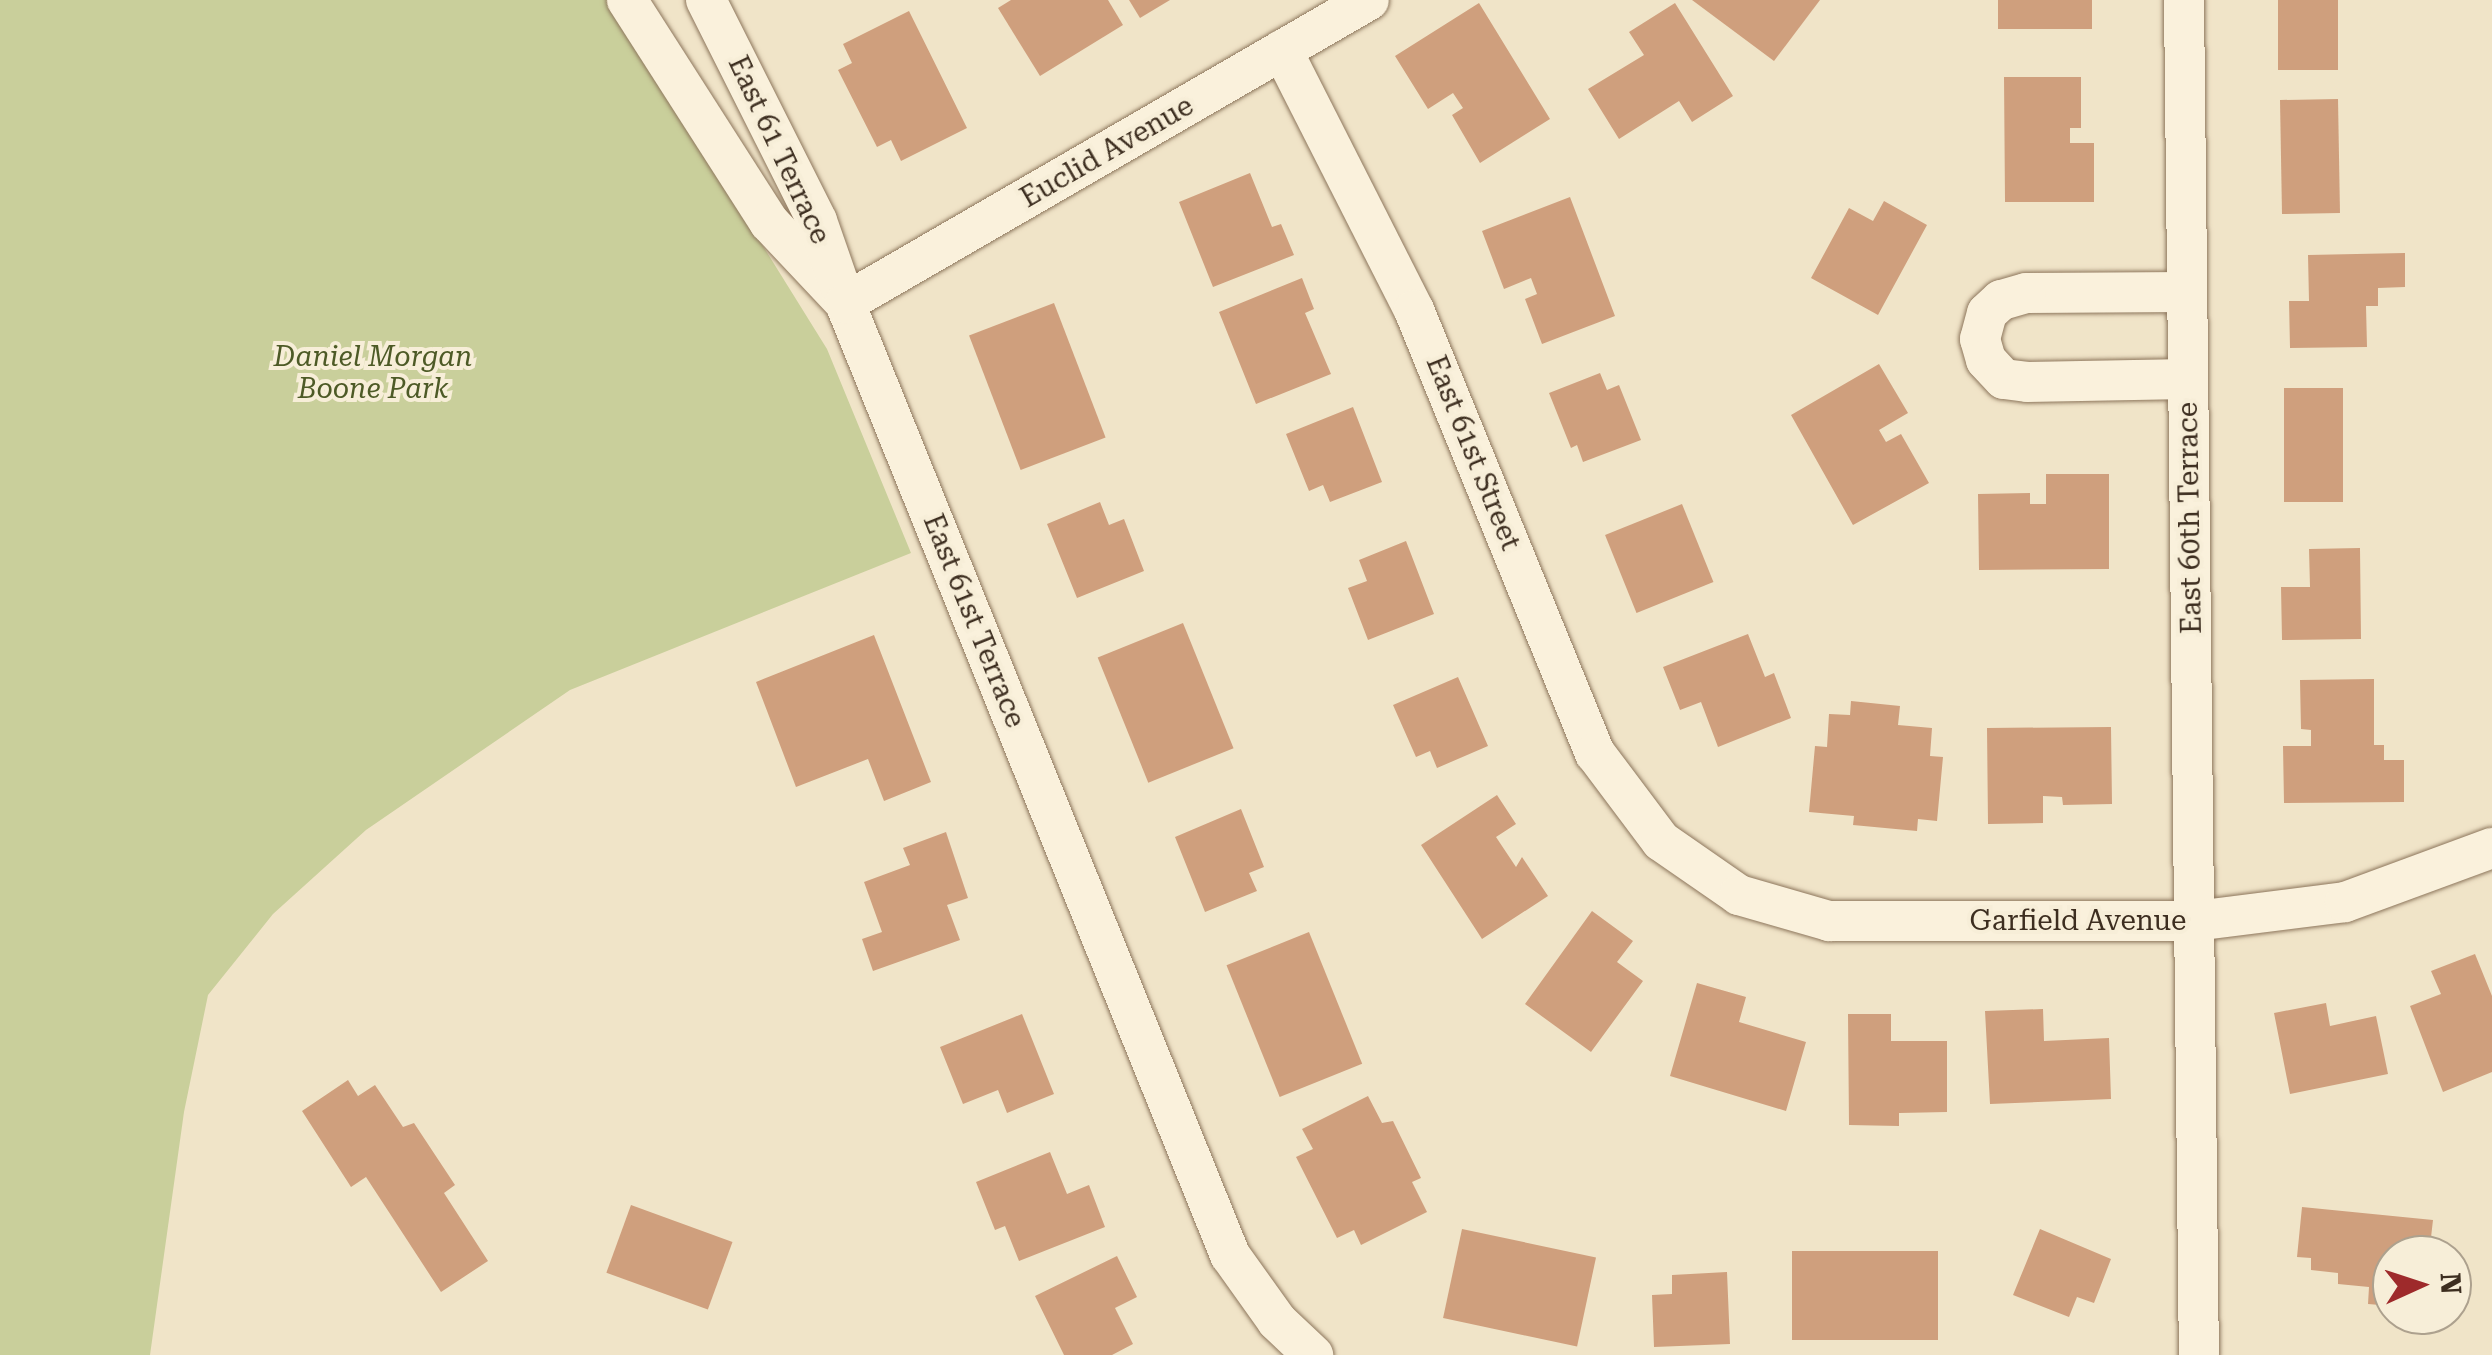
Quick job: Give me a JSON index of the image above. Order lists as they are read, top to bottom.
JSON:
{
  "streets": {
    "street": [
      "East 61 Terrace",
      "Euclid Avenue",
      "East 61st Street",
      "East 60th Terrace",
      "East 61st Terrace",
      "Garfield Avenue"
    ]
  },
  "crossings": [
    ["East 61 Terrace", "Euclid Avenue"],
    ["East 61 Terrace", "East 61st Terrace"],
    ["Euclid Avenue", "East 61st Street"],
    ["Euclid Avenue", "East 61st Terrace"],
    ["East 61st Street", "Garfield Avenue"],
    ["East 60th Terrace", "Garfield Avenue"]
  ],
  "parks": ["Daniel Morgan Boone Park"],
  "north": "right"
}
